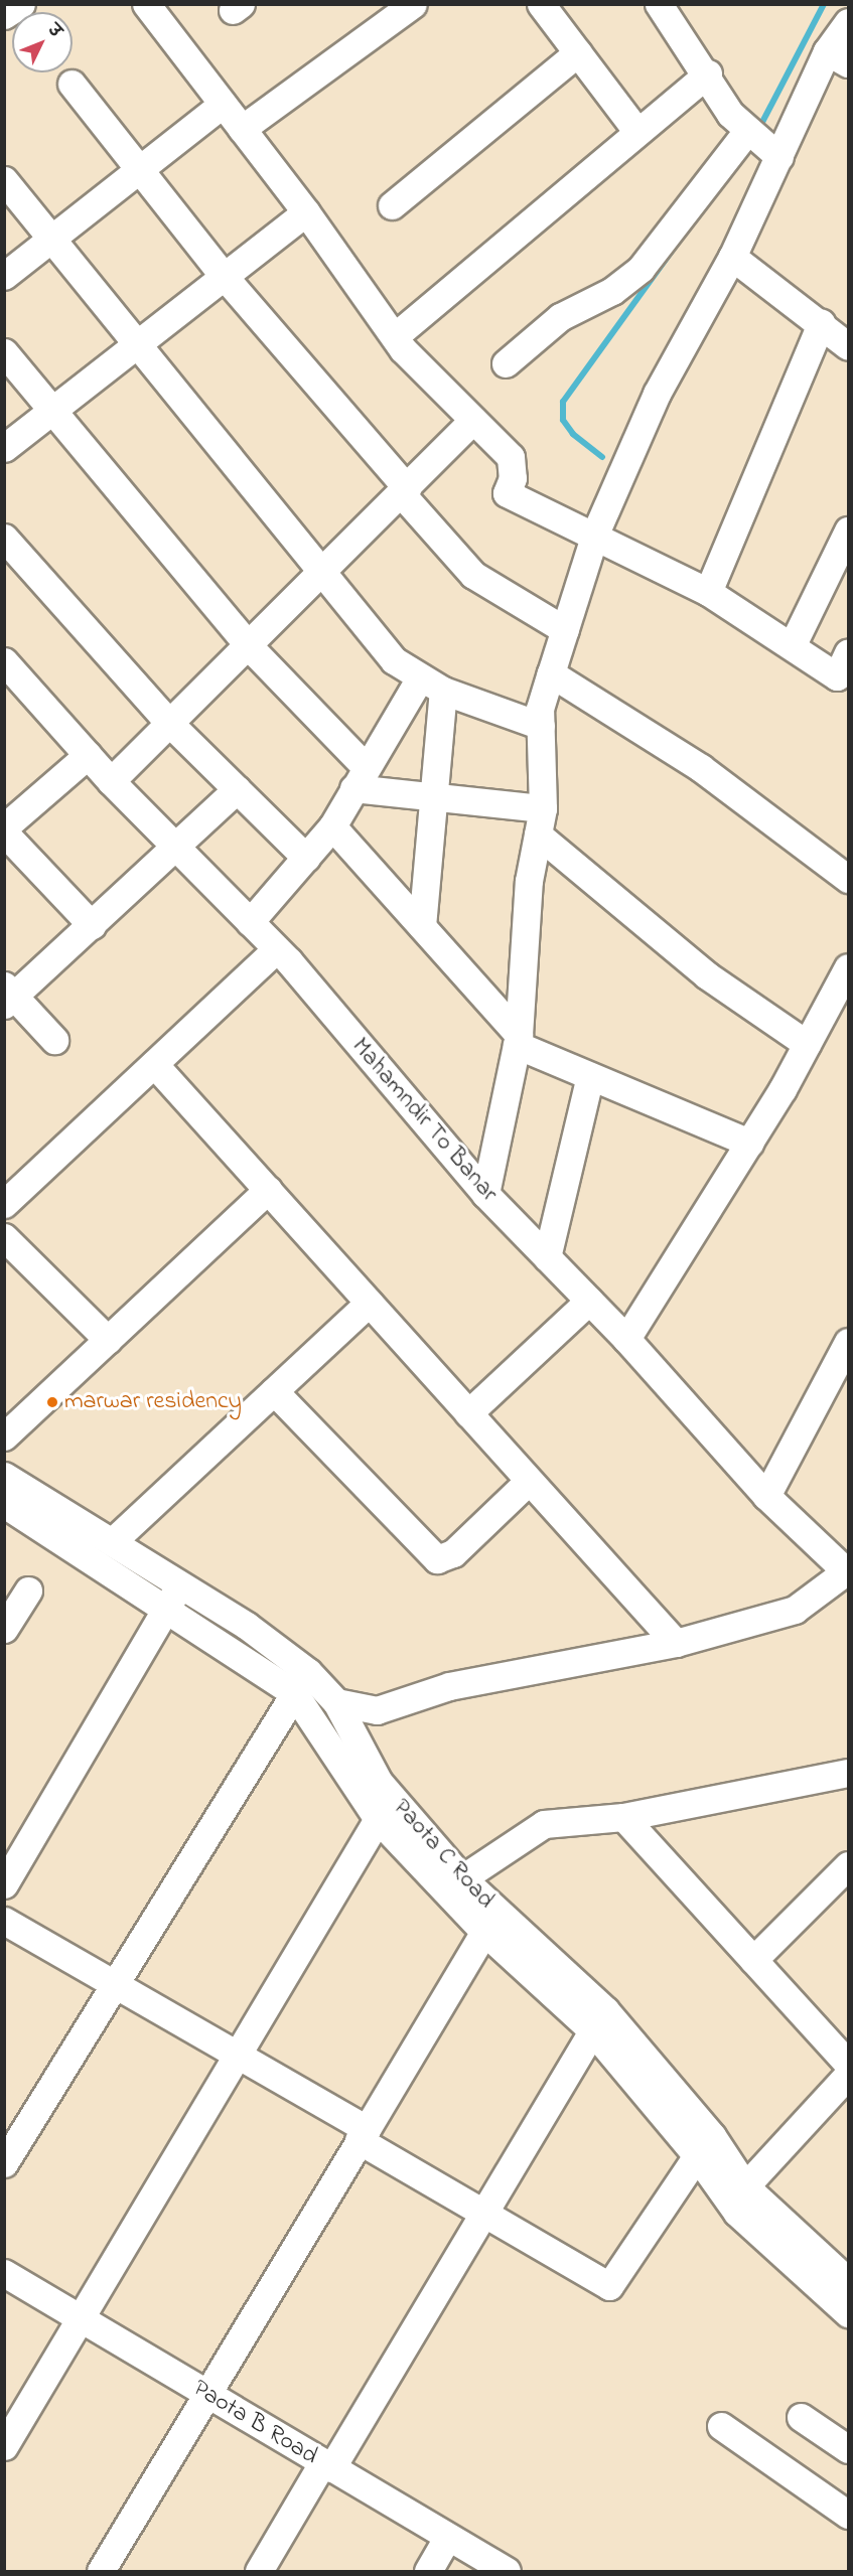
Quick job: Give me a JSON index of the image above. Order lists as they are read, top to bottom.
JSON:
{
  "streets": {
    "street": ["Mahamndir To Banar", "Paota C Road", "Paota B Road"]
  },
  "places": ["marwar residency"],
  "north": "top right"
}
